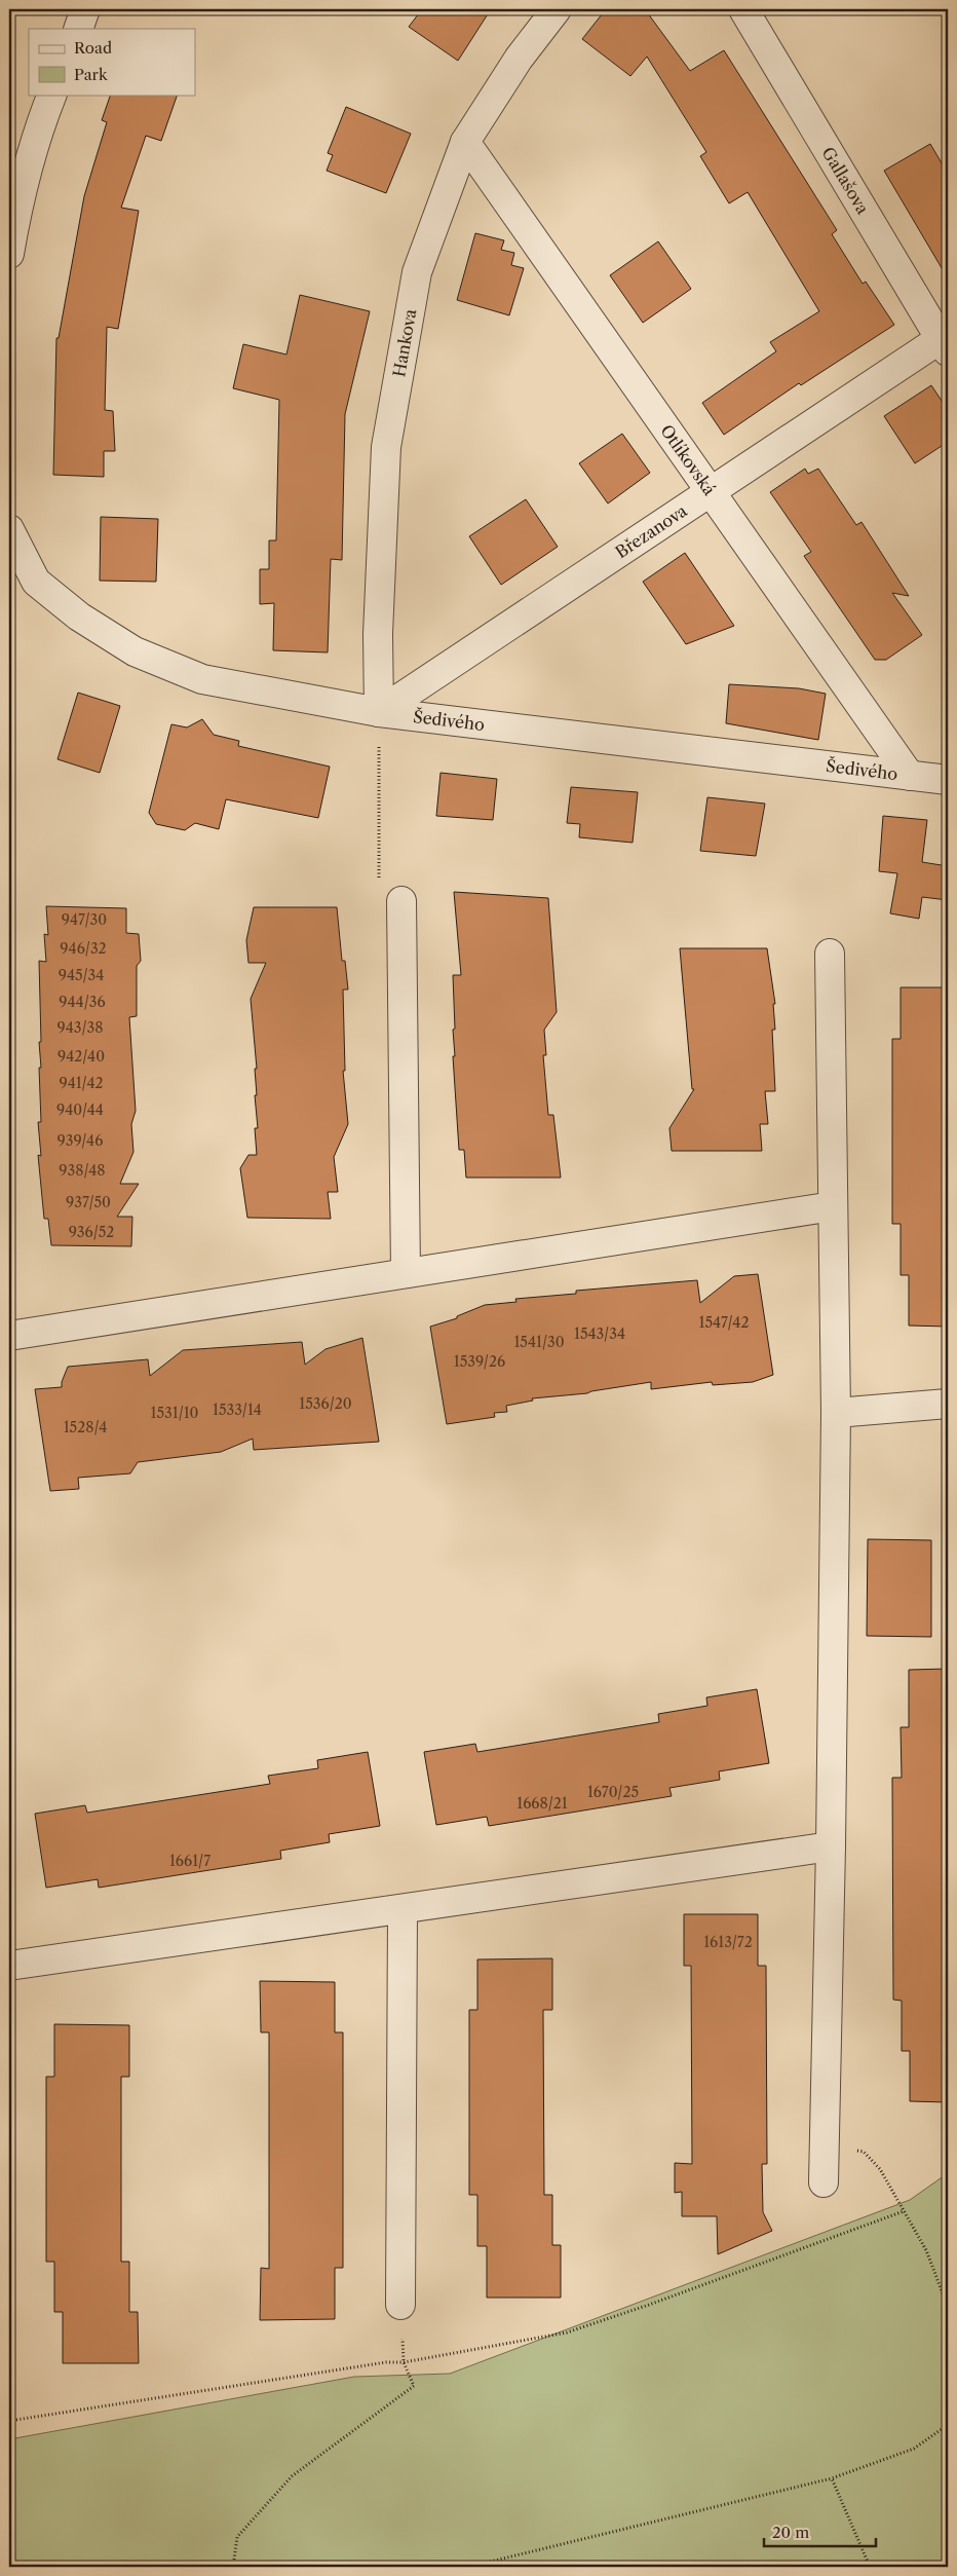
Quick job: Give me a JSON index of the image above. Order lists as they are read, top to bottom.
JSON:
{
  "streets": {
    "street": [
      "Gallašova",
      "Hankova",
      "Otlíkovská",
      "Březanova",
      "Šedivého"
    ]
  },
  "crossings": [
    ["Gallašova", "Březanova"],
    ["Hankova", "Otlíkovská"],
    ["Hankova", "Březanova"],
    ["Hankova", "Šedivého"],
    ["Otlíkovská", "Březanova"],
    ["Otlíkovská", "Šedivého"],
    ["Březanova", "Šedivého"]
  ],
  "house_numbers": [
    "947/30",
    "946/32",
    "945/34",
    "944/36",
    "943/38",
    "942/40",
    "941/42",
    "940/44",
    "939/46",
    "938/48",
    "937/50",
    "936/52",
    "1547/42",
    "1543/34",
    "1541/30",
    "1539/26",
    "1536/20",
    "1533/14",
    "1531/10",
    "1528/4",
    "1670/25",
    "1668/21",
    "1661/7",
    "1613/72"
  ],
  "legend": ["Road", "Park"],
  "scale_bar": "20 m"
}
